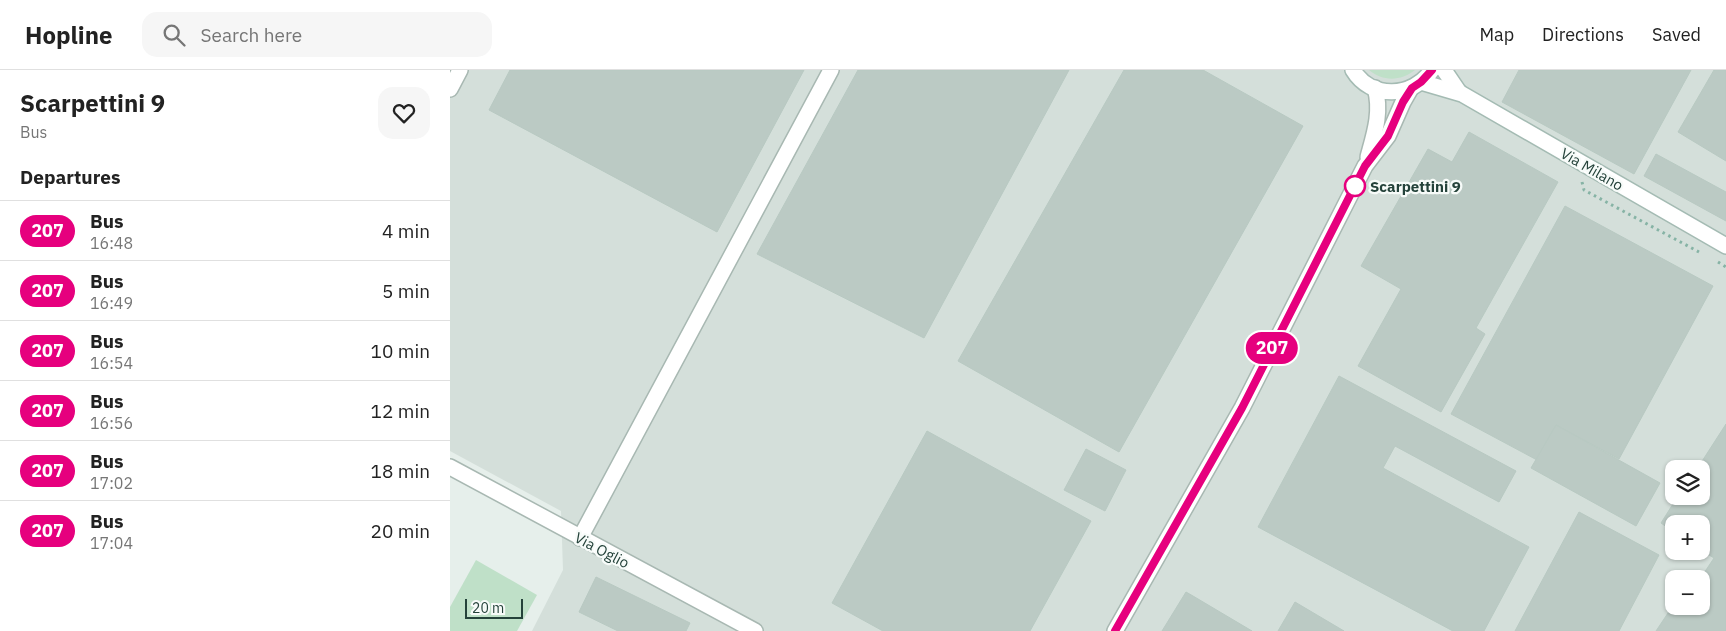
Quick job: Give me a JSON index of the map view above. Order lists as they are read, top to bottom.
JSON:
{
  "streets": {
    "street": ["Via Milano", "Via Oglio"]
  },
  "places": ["Scarpettini 9"],
  "lines": ["bus line 207"],
  "scale_bar": "20 m",
  "page": {
    "header": "Hopline",
    "search": "Search here",
    "nav": ["Map", "Directions", "Saved"],
    "heading": [
      ["Scarpettini 9", "Bus"],
      "Departures"
    ],
    "on_map": "207",
    "list": [
      {
        "mark": "207",
        "name": "Bus",
        "note": "16:48",
        "value": "4 min"
      },
      {
        "mark": "207",
        "name": "Bus",
        "note": "16:49",
        "value": "5 min"
      },
      {
        "mark": "207",
        "name": "Bus",
        "note": "16:54",
        "value": "10 min"
      },
      {
        "mark": "207",
        "name": "Bus",
        "note": "16:56",
        "value": "12 min"
      },
      {
        "mark": "207",
        "name": "Bus",
        "note": "17:02",
        "value": "18 min"
      },
      {
        "mark": "207",
        "name": "Bus",
        "note": "17:04",
        "value": "20 min"
      }
    ],
    "map_buttons": ["+", "−"],
    "scale": "20 m"
  }
}
